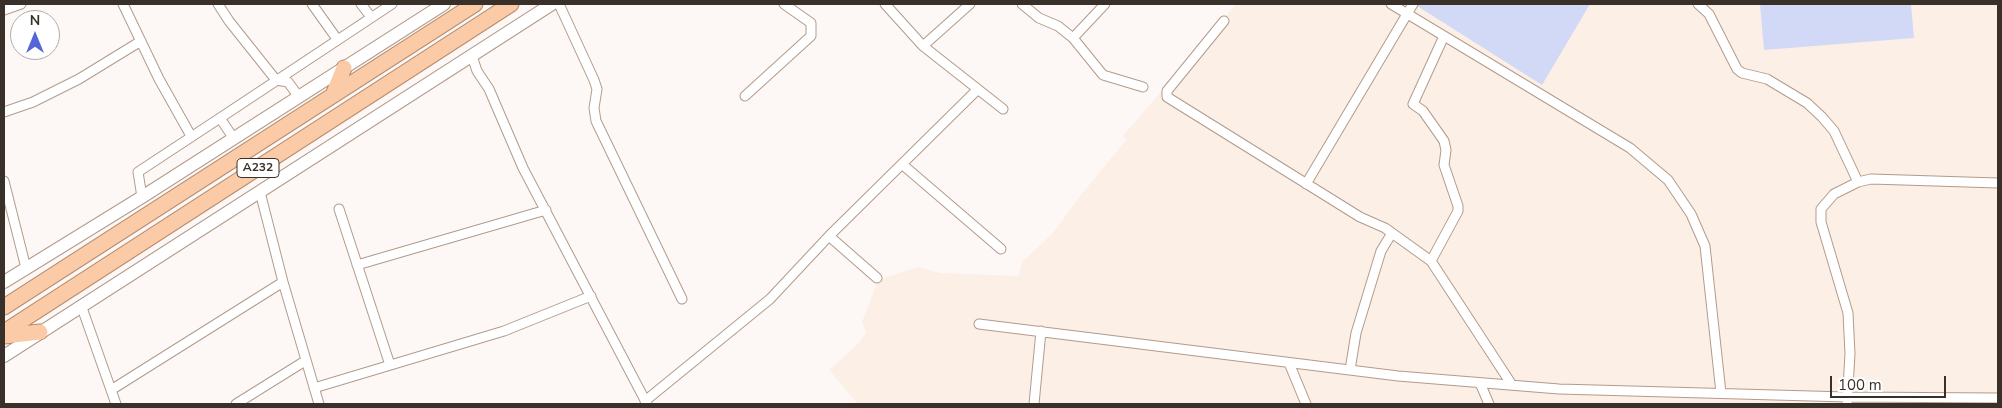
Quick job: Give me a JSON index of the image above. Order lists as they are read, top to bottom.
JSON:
{
  "streets": {
    "highway": ["A232"]
  },
  "scale_bar": "100 m",
  "north": "top"
}
